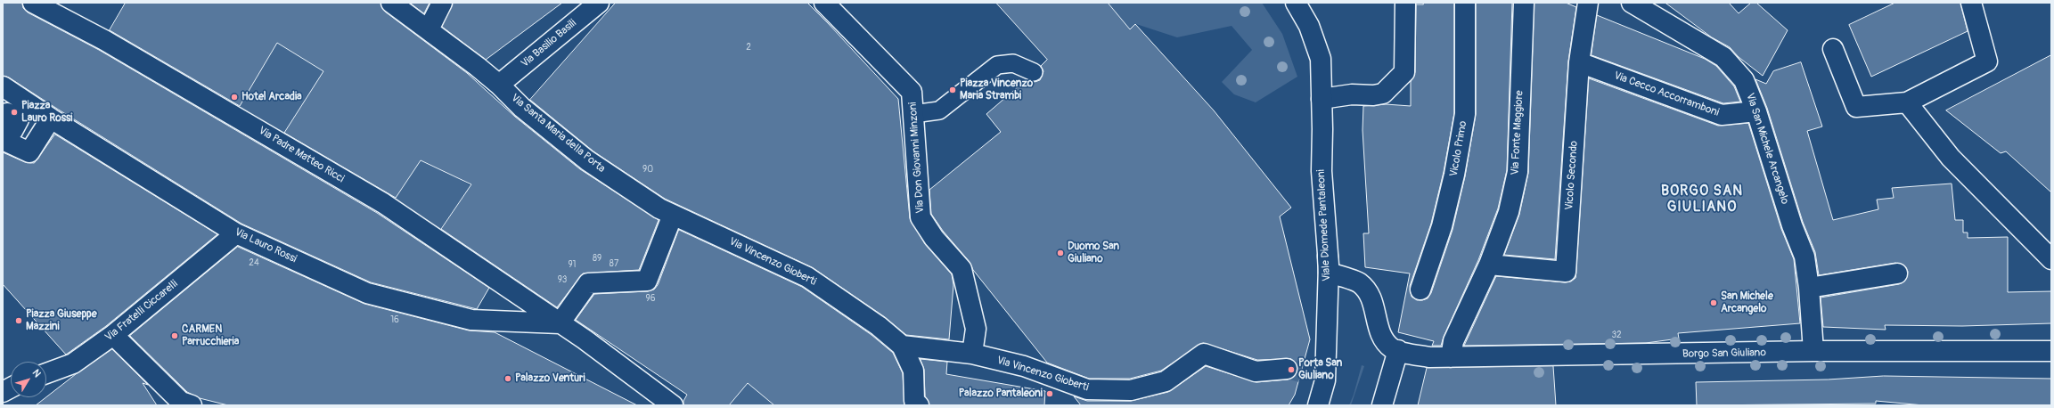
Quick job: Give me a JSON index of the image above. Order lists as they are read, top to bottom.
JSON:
{
  "streets": {
    "street": [
      "Via Basilio Basili",
      "Via Cecco Accorramboni",
      "Via Fonte Maggiore",
      "Via Santa Maria della Porta",
      "Vicolo Primo",
      "Via San Michele Arcangelo",
      "Via Padre Matteo Ricci",
      "Via Don Giovanni Minzoni",
      "Vicolo Secondo",
      "Viale Diomede Pantaleoni",
      "Via Lauro Rossi",
      "Via Vincenzo Gioberti",
      "Via Fratelli Ciccarelli",
      "Borgo San Giuliano"
    ]
  },
  "crossings": [
    ["Via Basilio Basili", "Via Santa Maria della Porta"],
    ["Via Cecco Accorramboni", "Via San Michele Arcangelo"],
    ["Via Cecco Accorramboni", "Vicolo Secondo"],
    ["Via Fonte Maggiore", "Vicolo Secondo"],
    ["Via Fonte Maggiore", "Borgo San Giuliano"],
    ["Via Santa Maria della Porta", "Via Vincenzo Gioberti"],
    ["Via San Michele Arcangelo", "Borgo San Giuliano"],
    ["Via Padre Matteo Ricci", "Via Lauro Rossi"],
    ["Via Don Giovanni Minzoni", "Via Vincenzo Gioberti"],
    ["Via Lauro Rossi", "Via Fratelli Ciccarelli"]
  ],
  "districts": ["BORGO SAN GIULIANO"],
  "places": [
    "Piazza Vincenzo Maria Strambi",
    "Hotel Arcadia",
    "Piazza Lauro Rossi",
    "Duomo San Giuliano",
    "San Michele Arcangelo",
    "Piazza Giuseppe Mazzini",
    "CARMEN Parrucchieria",
    "Porta San Giuliano",
    "Palazzo Venturi",
    "Palazzo Pantaleoni"
  ],
  "house_numbers": [
    "2",
    "90",
    "89",
    "24",
    "87",
    "91",
    "93",
    "96",
    "16",
    "32"
  ],
  "north": "top right"
}
